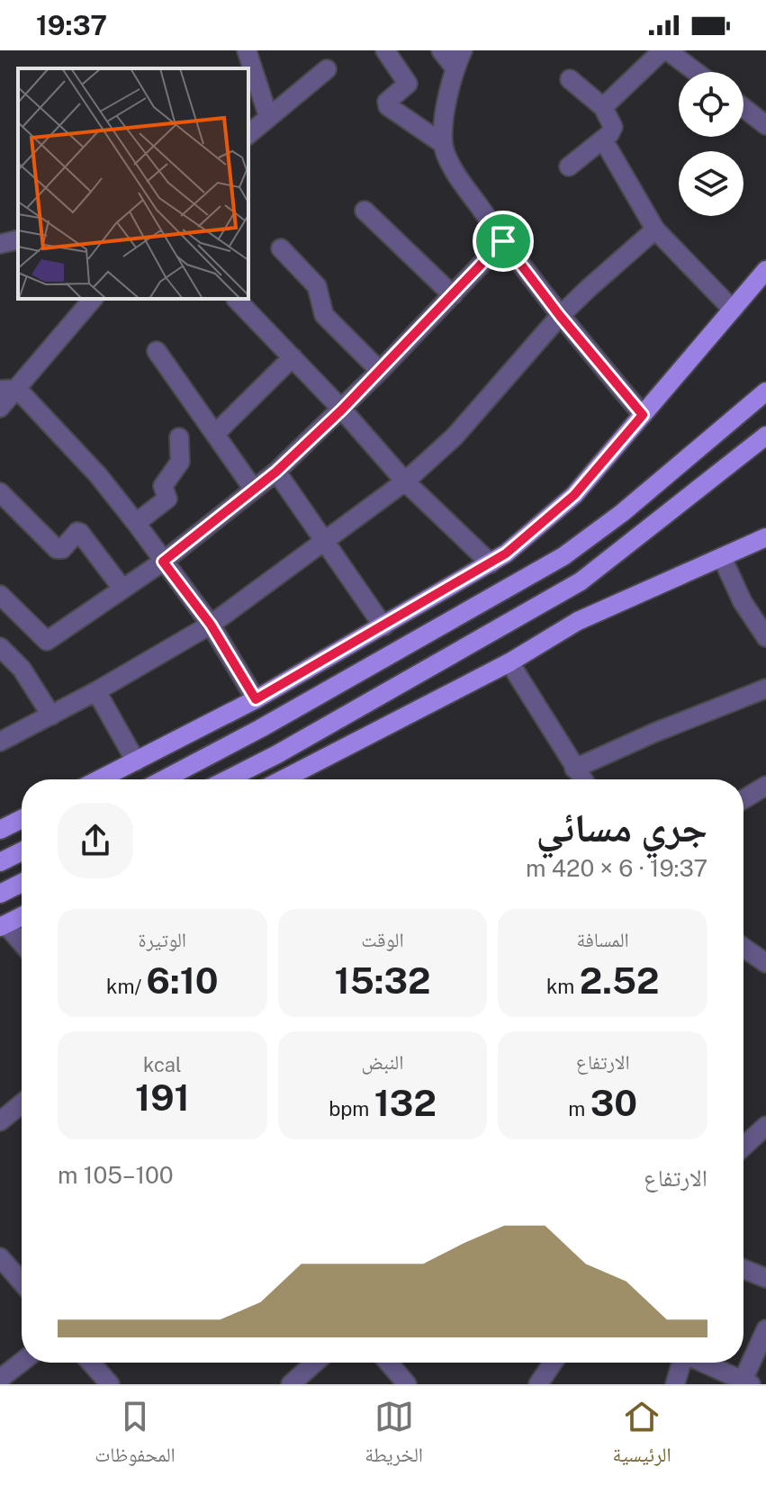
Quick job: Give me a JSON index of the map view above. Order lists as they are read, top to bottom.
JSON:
{
  "page": {
    "status": "19:37",
    "heading": ["جري مسائي", "19:37 · 6 × 420 m"],
    "stats": [
      ["المسافة", "2.52 km"],
      ["الوقت", "15:32"],
      ["الوتيرة", "6:10 /km"],
      ["الارتفاع", "30 m"],
      ["النبض", "132 bpm"],
      ["kcal", "191"]
    ],
    "chart": ["الارتفاع", "100–105 m"],
    "tabs": ["الرئيسية", "الخريطة", "المحفوظات"]
  }
}
